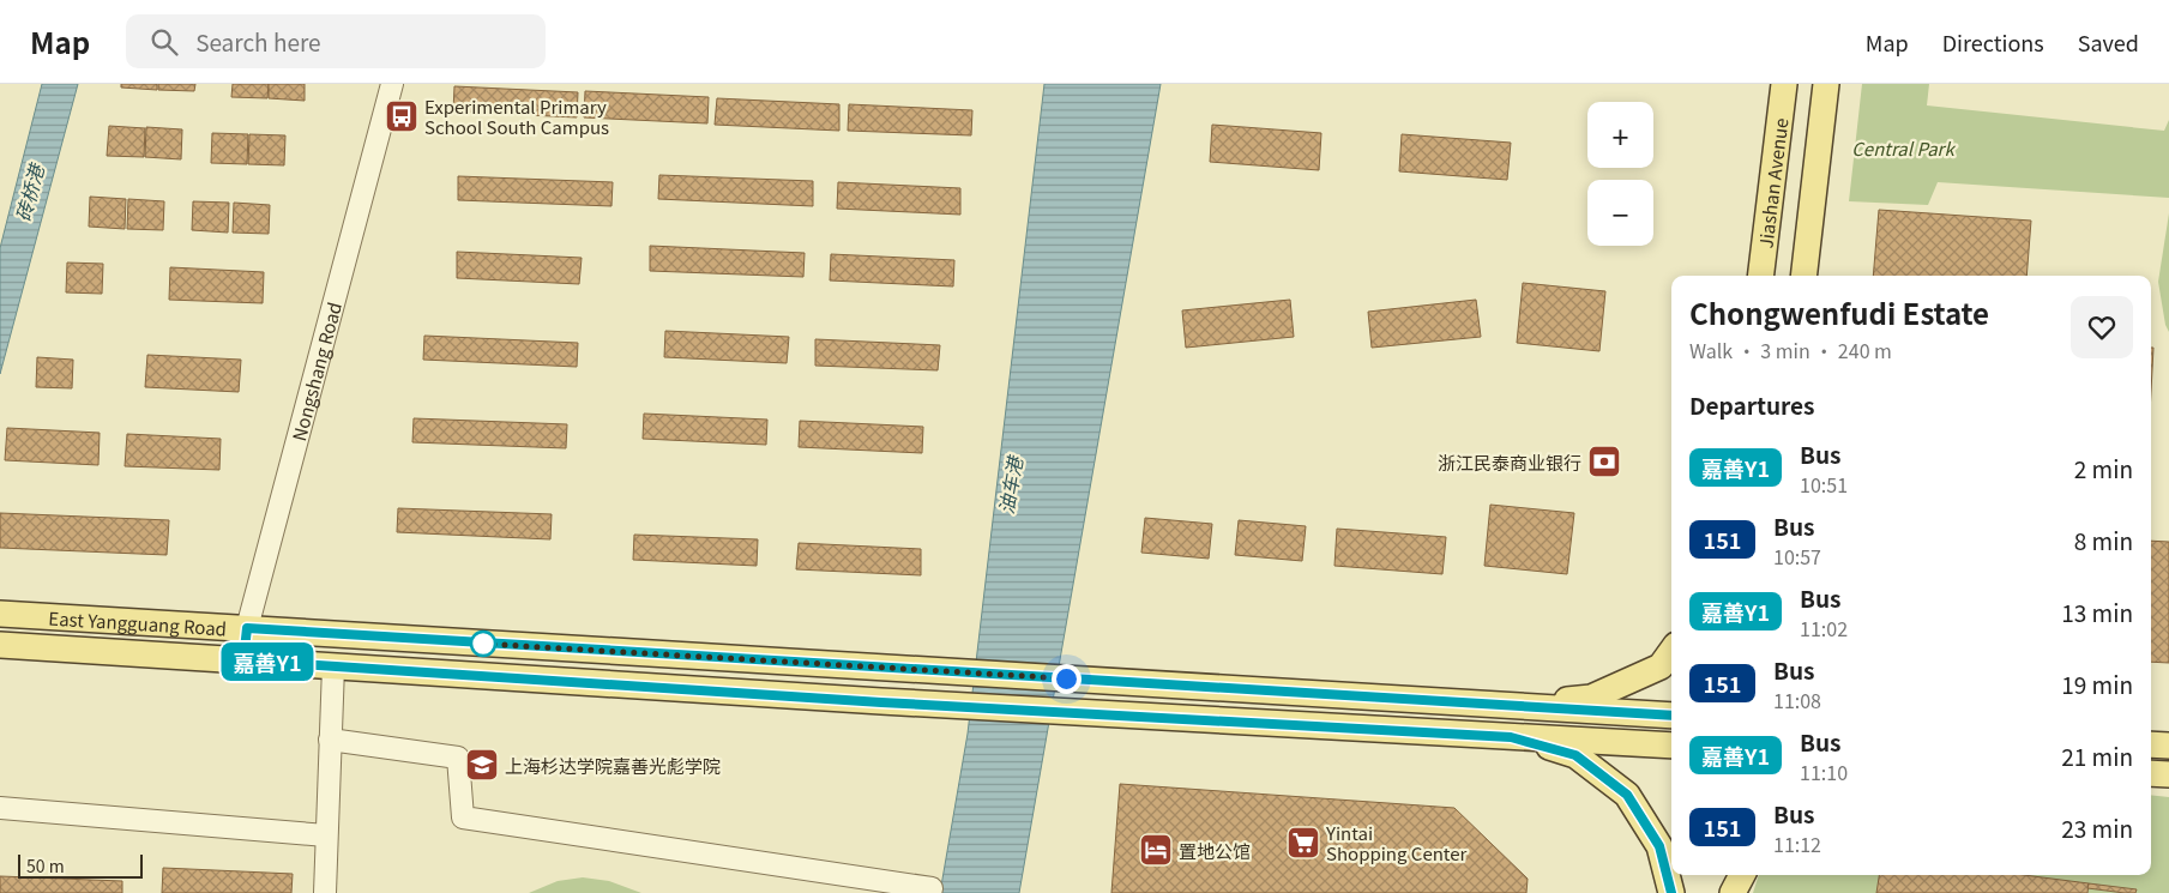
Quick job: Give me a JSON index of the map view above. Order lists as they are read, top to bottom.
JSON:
{
  "streets": {
    "main road": ["Jiashan Avenue", "East Yangguang Road"],
    "street": ["Nongshang Road"]
  },
  "crossings": [
    ["Nongshang Road", "East Yangguang Road"]
  ],
  "water": ["砖桥港", "油车港"],
  "parks": ["Central Park"],
  "places": {
    "bus stop": ["Experimental Primary School South Campus"],
    "bank": ["浙江民泰商业银行"],
    "school or university": ["上海杉达学院嘉善光彪学院"],
    "supermarket": ["Yintai Shopping Center"],
    "hotel": ["置地公馆"]
  },
  "lines": ["bus line 嘉善Y1"],
  "scale_bar": "50 m",
  "page": {
    "header": "Map",
    "search": "Search here",
    "nav": ["Map", "Directions", "Saved"],
    "on_map": "嘉善Y1",
    "map_buttons": ["+", "−"],
    "heading": [
      ["Chongwenfudi Estate", "Walk · 3 min · 240 m"],
      "Departures"
    ],
    "list": [
      {
        "mark": "嘉善Y1",
        "name": "Bus",
        "note": "10:51",
        "value": "2 min"
      },
      {
        "mark": "151",
        "name": "Bus",
        "note": "10:57",
        "value": "8 min"
      },
      {
        "mark": "嘉善Y1",
        "name": "Bus",
        "note": "11:02",
        "value": "13 min"
      },
      {
        "mark": "151",
        "name": "Bus",
        "note": "11:08",
        "value": "19 min"
      },
      {
        "mark": "嘉善Y1",
        "name": "Bus",
        "note": "11:10",
        "value": "21 min"
      },
      {
        "mark": "151",
        "name": "Bus",
        "note": "11:12",
        "value": "23 min"
      }
    ],
    "scale": "50 m"
  }
}
